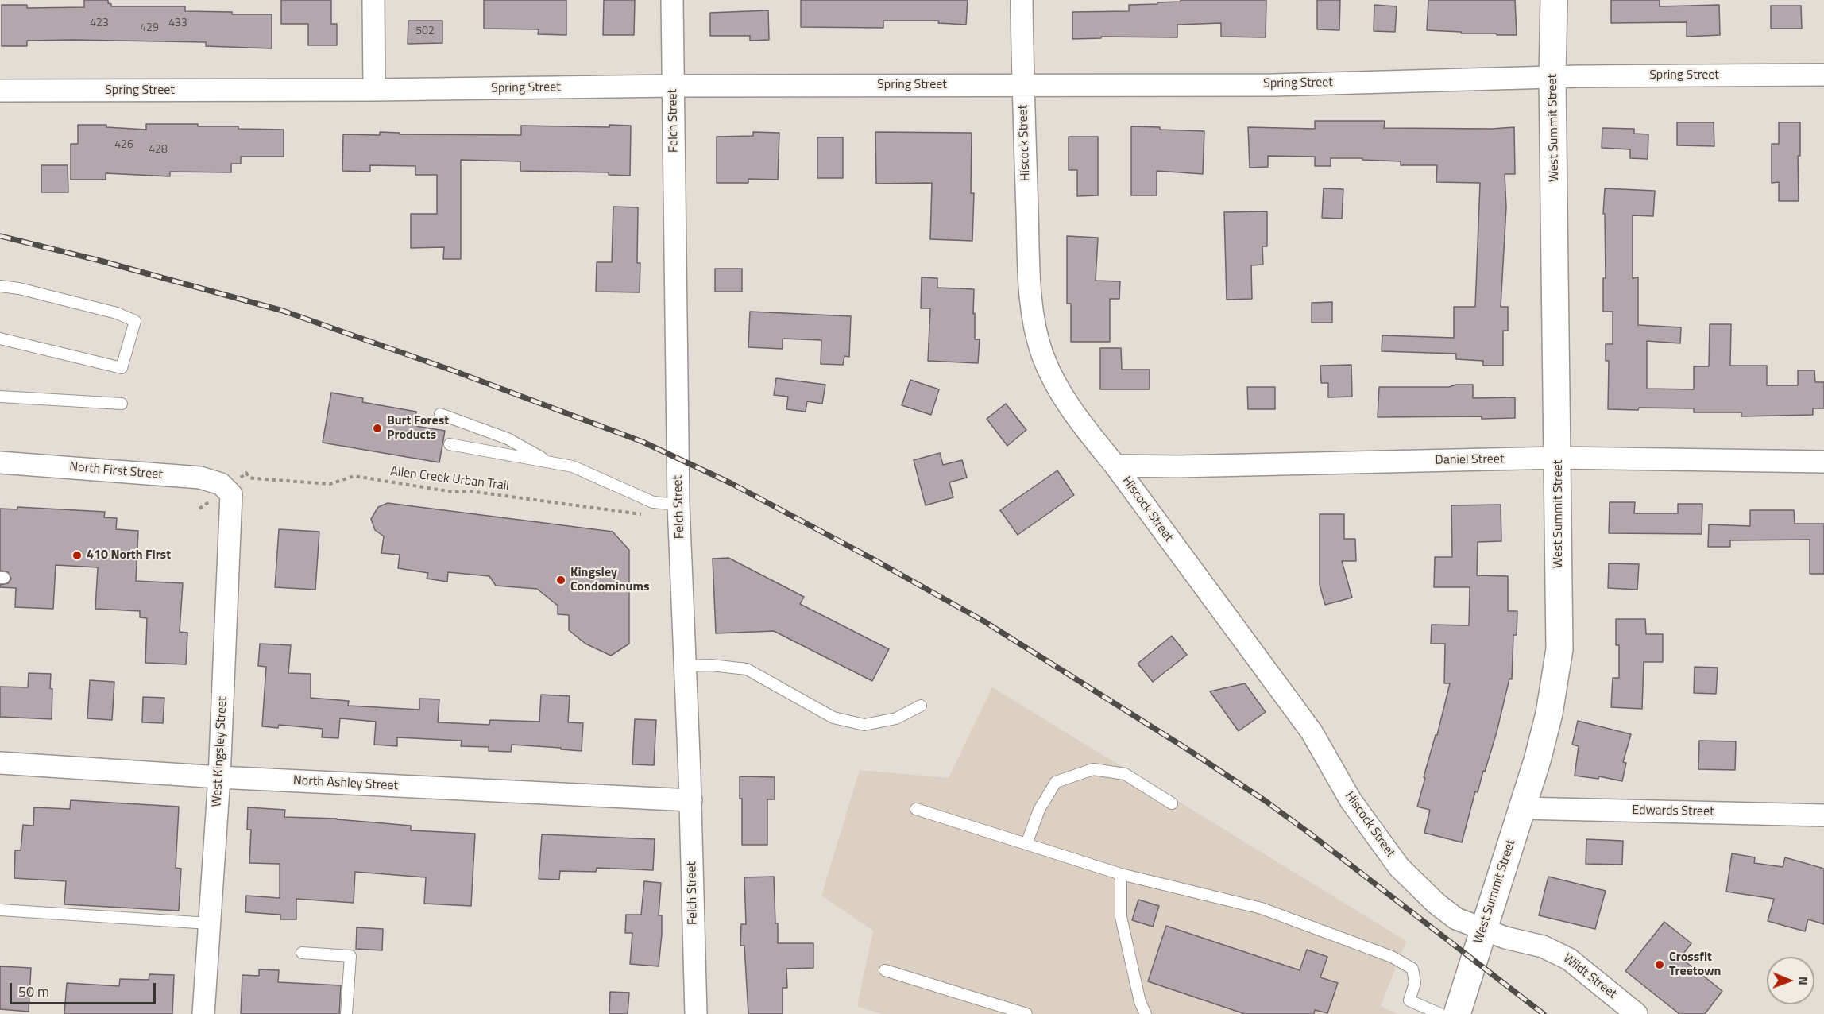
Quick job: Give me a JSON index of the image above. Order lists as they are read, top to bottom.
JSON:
{
  "streets": {
    "street": [
      "Spring Street",
      "Felch Street",
      "West Summit Street",
      "Hiscock Street",
      "Daniel Street",
      "North First Street",
      "West Kingsley Street",
      "North Ashley Street",
      "Edwards Street",
      "Wildt Street"
    ],
    "path": ["Allen Creek Urban Trail"]
  },
  "crossings": [
    ["Spring Street", "Felch Street"],
    ["Spring Street", "West Summit Street"],
    ["Spring Street", "Hiscock Street"],
    ["Felch Street", "North Ashley Street"],
    ["West Summit Street", "Hiscock Street"],
    ["West Summit Street", "Daniel Street"],
    ["West Summit Street", "Edwards Street"],
    ["West Summit Street", "Wildt Street"],
    ["Hiscock Street", "Daniel Street"],
    ["Hiscock Street", "Wildt Street"],
    ["North First Street", "West Kingsley Street"],
    ["West Kingsley Street", "North Ashley Street"]
  ],
  "places": [
    "Burt Forest Products",
    "410 North First",
    "Kingsley Condominums",
    "Crossfit Treetown"
  ],
  "house_numbers": [
    "423",
    "433",
    "429",
    "502",
    "426",
    "428"
  ],
  "scale_bar": "50 m",
  "north": "right"
}
